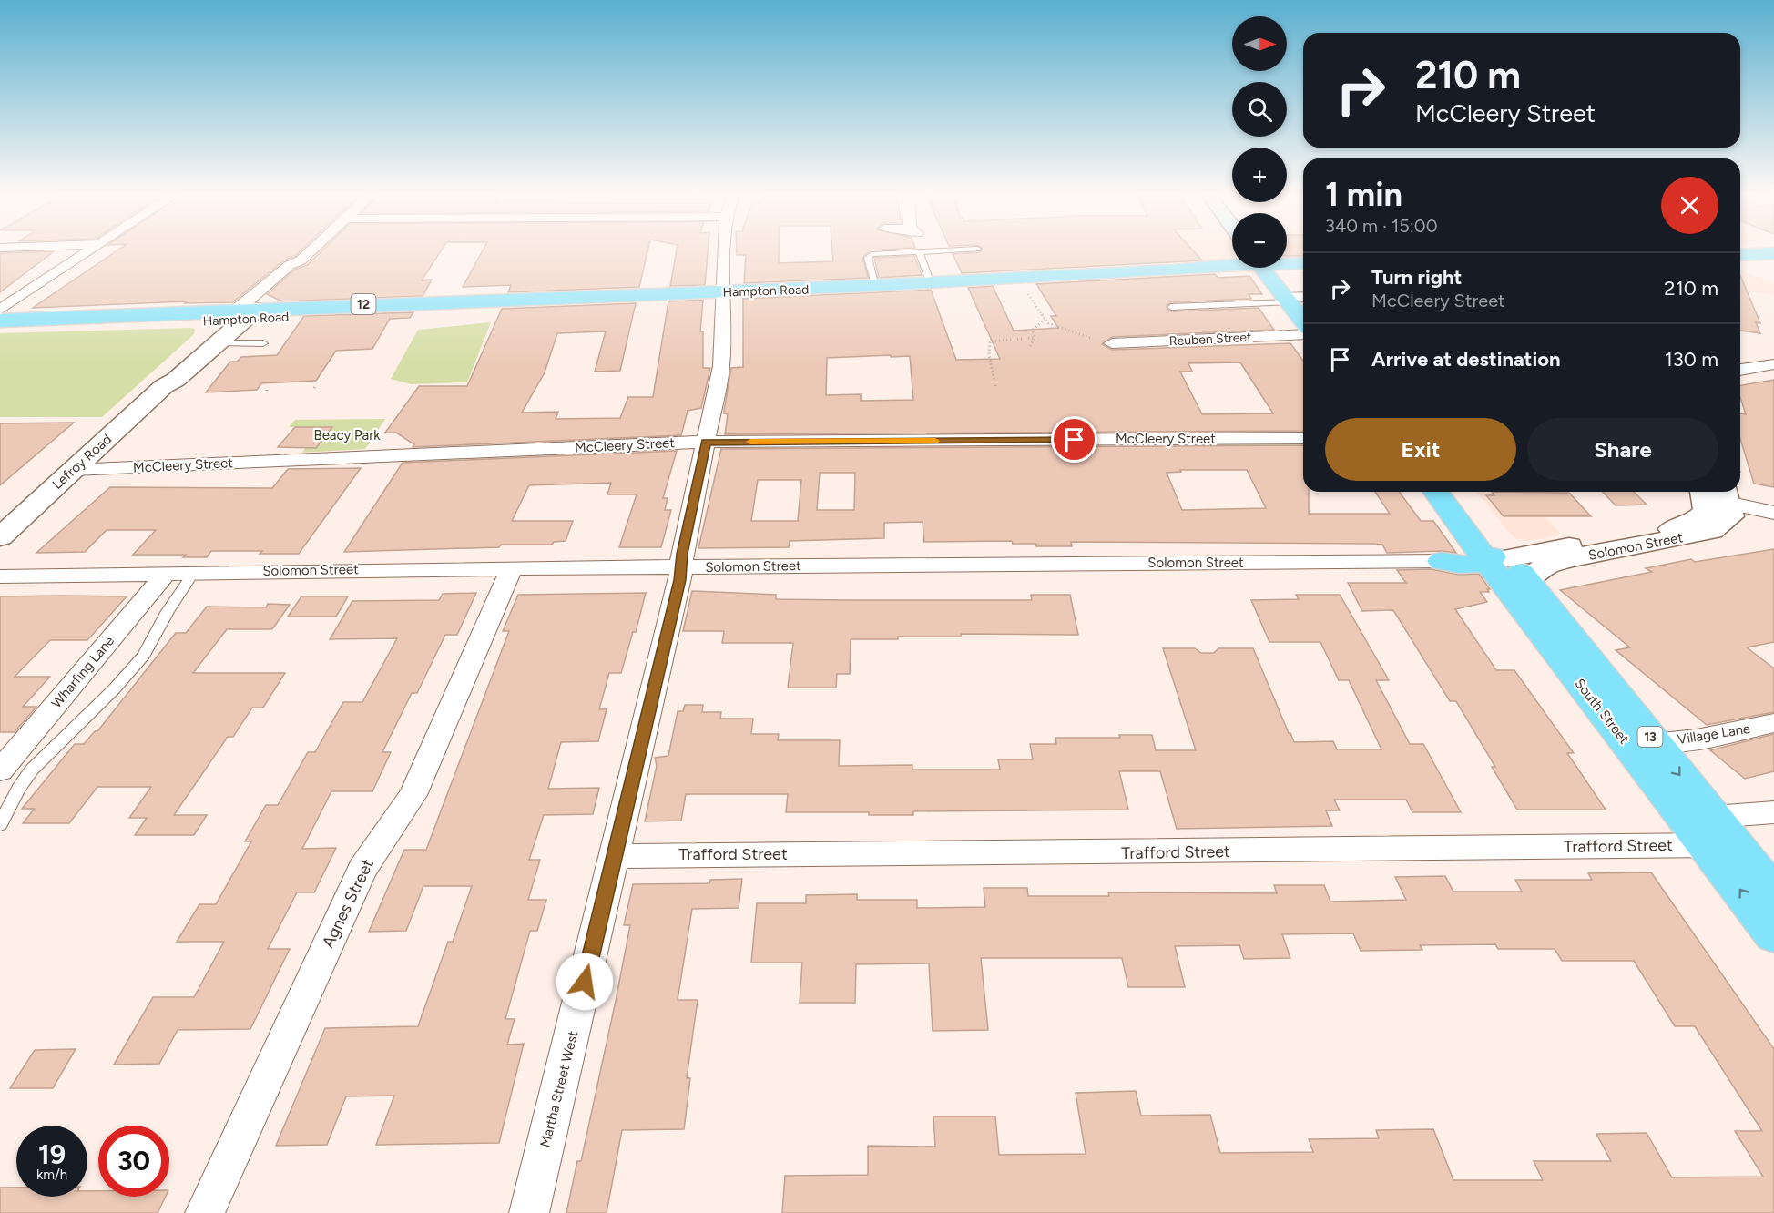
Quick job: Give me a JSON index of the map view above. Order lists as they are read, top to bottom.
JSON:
{
  "streets": {
    "main road": [
      "Hampton Road",
      "12",
      "South Street",
      "13"
    ],
    "street": [
      "Reuben Street",
      "McCleery Street",
      "Lefroy Road",
      "Solomon Street",
      "Wharfing Lane",
      "Village Lane",
      "Trafford Street",
      "Agnes Street",
      "Martha Street West"
    ]
  },
  "crossings": [
    ["Hampton Road", "Lefroy Road"],
    ["Hampton Road", "Martha Street West"],
    ["McCleery Street", "Lefroy Road"],
    ["McCleery Street", "Martha Street West"],
    ["Solomon Street", "Wharfing Lane"],
    ["Solomon Street", "South Street"],
    ["Solomon Street", "Agnes Street"],
    ["Solomon Street", "Martha Street West"],
    ["South Street", "Village Lane"],
    ["South Street", "Trafford Street"],
    ["Trafford Street", "Martha Street West"]
  ],
  "parks": ["Beacy Park"],
  "north": "right",
  "page": {
    "map_buttons": ["+", "−"],
    "turn": ["210 m", "McCleery Street"],
    "heading": ["1 min", "340 m · 15:00"],
    "list": [
      {
        "name": "Turn right",
        "note": "McCleery Street",
        "value": "210 m"
      },
      {
        "name": "Arrive at destination",
        "value": "130 m"
      }
    ],
    "buttons": ["Exit", "Share"],
    "speed": "19 km/h",
    "limit": "30"
  }
}
